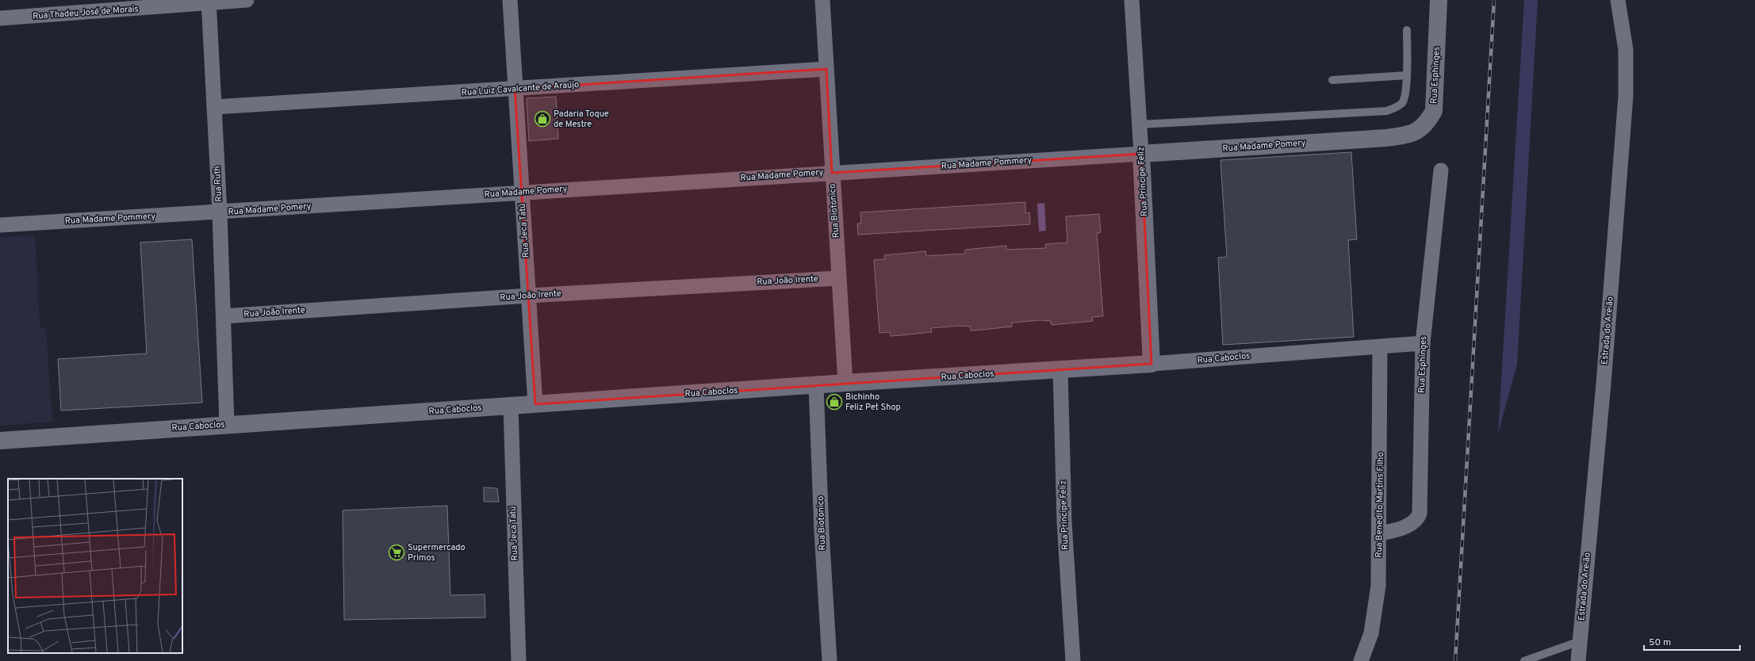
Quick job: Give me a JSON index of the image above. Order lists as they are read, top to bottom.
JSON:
{
  "streets": {
    "street": [
      "Rua Thadeu José de Morais",
      "Rua Esphinges",
      "Rua Luiz Cavalcante de Araújo",
      "Rua Madame Pomery",
      "Rua Madame Pommery",
      "Rua Principe Feliz",
      "Rua Ruth",
      "Rua Biotonico",
      "Rua Jeca Tatú",
      "Rua João Irente",
      "Estrada do Areião",
      "Rua Caboclos",
      "Rua Benedito Martins Filho"
    ]
  },
  "crossings": [
    ["Rua Thadeu José de Morais", "Rua Ruth"],
    ["Rua Esphinges", "Rua Madame Pomery"],
    ["Rua Esphinges", "Rua Caboclos"],
    ["Rua Esphinges", "Rua Benedito Martins Filho"],
    ["Rua Luiz Cavalcante de Araújo", "Rua Ruth"],
    ["Rua Luiz Cavalcante de Araújo", "Rua Biotonico"],
    ["Rua Luiz Cavalcante de Araújo", "Rua Jeca Tatú"],
    ["Rua Madame Pomery", "Rua Madame Pommery"],
    ["Rua Madame Pomery", "Rua Principe Feliz"],
    ["Rua Madame Pomery", "Rua Ruth"],
    ["Rua Madame Pomery", "Rua Biotonico"],
    ["Rua Madame Pomery", "Rua Jeca Tatú"],
    ["Rua Madame Pommery", "Rua Principe Feliz"],
    ["Rua Madame Pommery", "Rua Ruth"],
    ["Rua Madame Pommery", "Rua Biotonico"],
    ["Rua Principe Feliz", "Rua Caboclos"],
    ["Rua Ruth", "Rua João Irente"],
    ["Rua Ruth", "Rua Caboclos"],
    ["Rua Biotonico", "Rua João Irente"],
    ["Rua Biotonico", "Rua Caboclos"],
    ["Rua Jeca Tatú", "Rua João Irente"],
    ["Rua Jeca Tatú", "Rua Caboclos"],
    ["Rua Caboclos", "Rua Benedito Martins Filho"]
  ],
  "places": {
    "shop": ["Padaria Toque de Mestre", "Bichinho Feliz Pet Shop"],
    "supermarket": ["Supermercado Primos"]
  },
  "scale_bar": "50 m"
}
